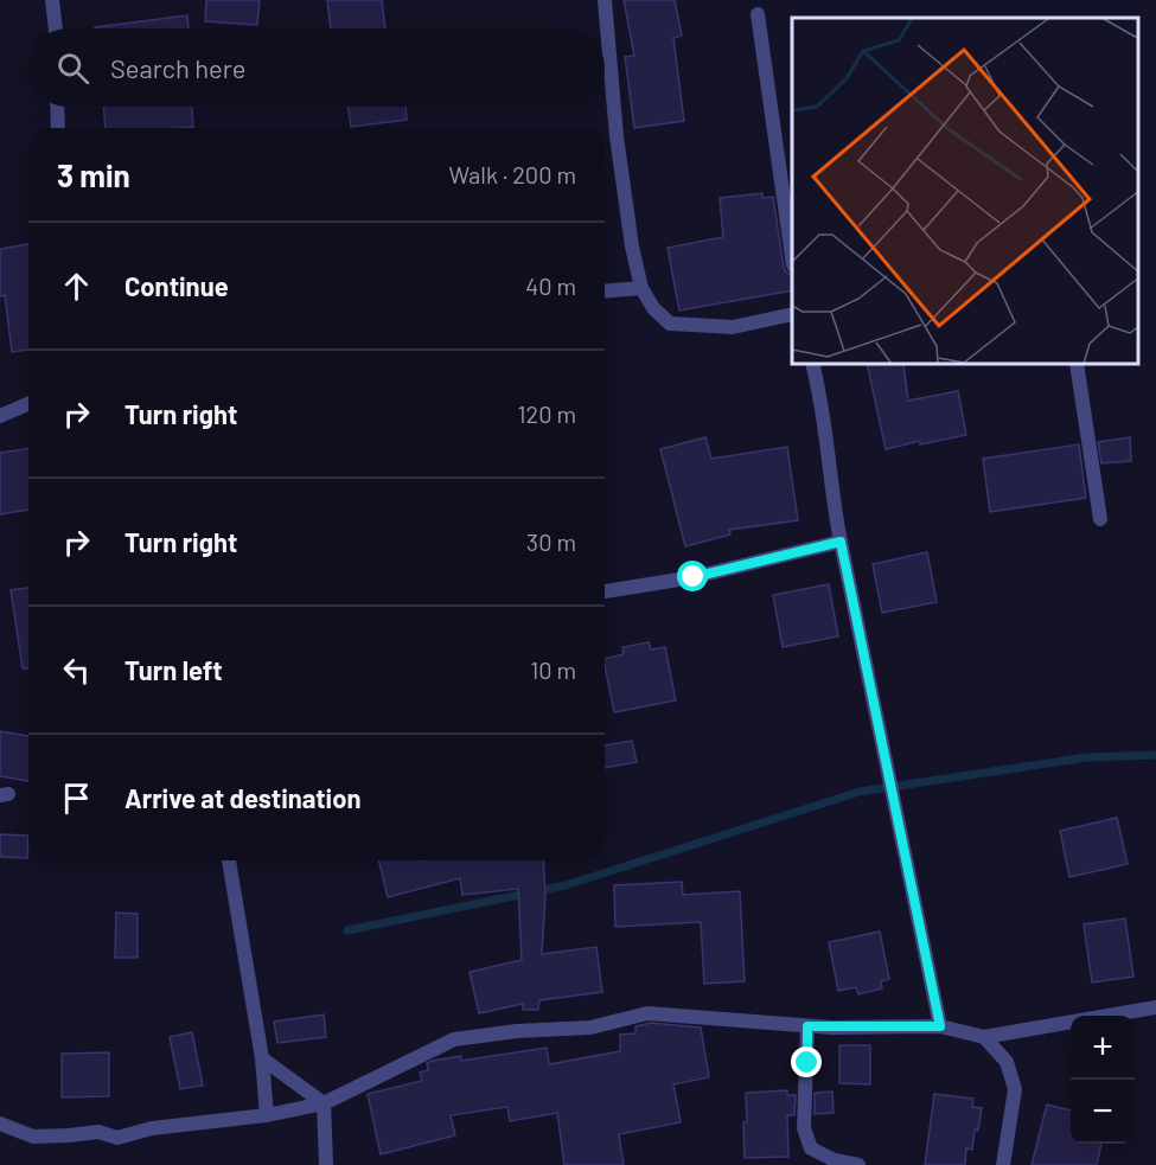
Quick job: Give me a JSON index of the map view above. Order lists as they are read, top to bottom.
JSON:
{
  "page": {
    "search": "Search here",
    "heading": ["3 min", "Walk · 200 m"],
    "list": [
      ["Continue", "40 m"],
      ["Turn right", "120 m"],
      ["Turn right", "30 m"],
      ["Turn left", "10 m"],
      "Arrive at destination"
    ],
    "map_buttons": ["+", "−"]
  }
}
